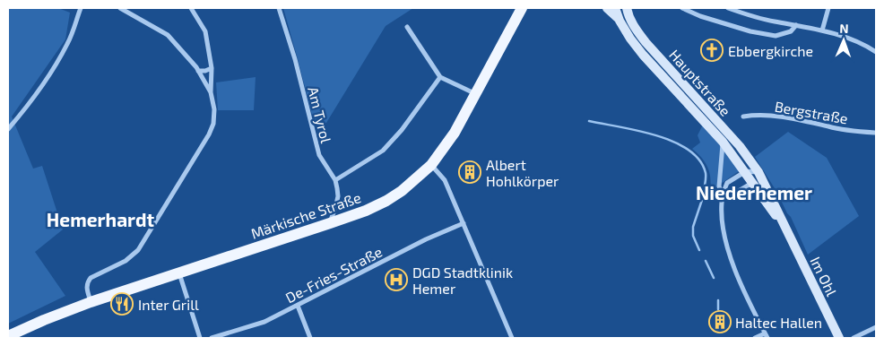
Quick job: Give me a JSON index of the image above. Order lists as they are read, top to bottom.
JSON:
{
  "streets": {
    "main road": ["Hauptstraße", "Märkische Straße", "Im Ohl"],
    "street": ["Bergstraße", "Am Tyrol", "De-Fries-Straße"]
  },
  "crossings": [
    ["Hauptstraße", "Im Ohl"]
  ],
  "districts": ["Niederhemer", "Hemerhardt"],
  "places": {
    "church": ["Ebbergkirche"],
    "building": ["Albert Hohlkörper", "Haltec Hallen"],
    "hospital": ["DGD Stadtklinik Hemer"],
    "restaurant": ["Inter Grill"]
  },
  "north": "top"
}
